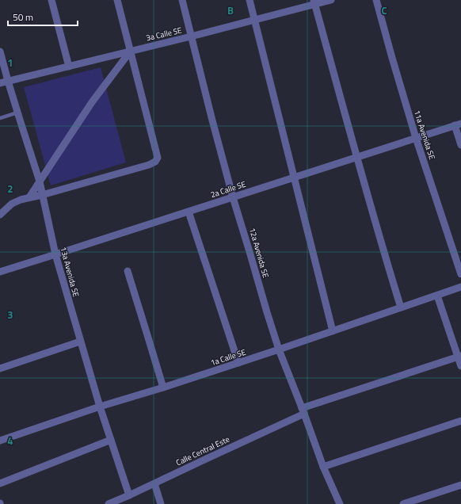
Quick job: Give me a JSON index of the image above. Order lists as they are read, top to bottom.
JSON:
{
  "streets": {
    "street": [
      "3a Calle SE",
      "11a Avenida SE",
      "2a Calle SE",
      "12a Avenida SE",
      "13a Avenida SE",
      "1a Calle SE",
      "Calle Central Este"
    ]
  },
  "crossings": [
    ["3a Calle SE", "12a Avenida SE"],
    ["3a Calle SE", "13a Avenida SE"],
    ["11a Avenida SE", "2a Calle SE"],
    ["2a Calle SE", "12a Avenida SE"],
    ["2a Calle SE", "13a Avenida SE"],
    ["12a Avenida SE", "1a Calle SE"],
    ["12a Avenida SE", "Calle Central Este"],
    ["13a Avenida SE", "1a Calle SE"],
    ["13a Avenida SE", "Calle Central Este"]
  ],
  "scale_bar": "50 m",
  "grid": {
    "columns": ["B", "C"],
    "rows": [
      "1",
      "2",
      "3",
      "4"
    ]
  }
}
